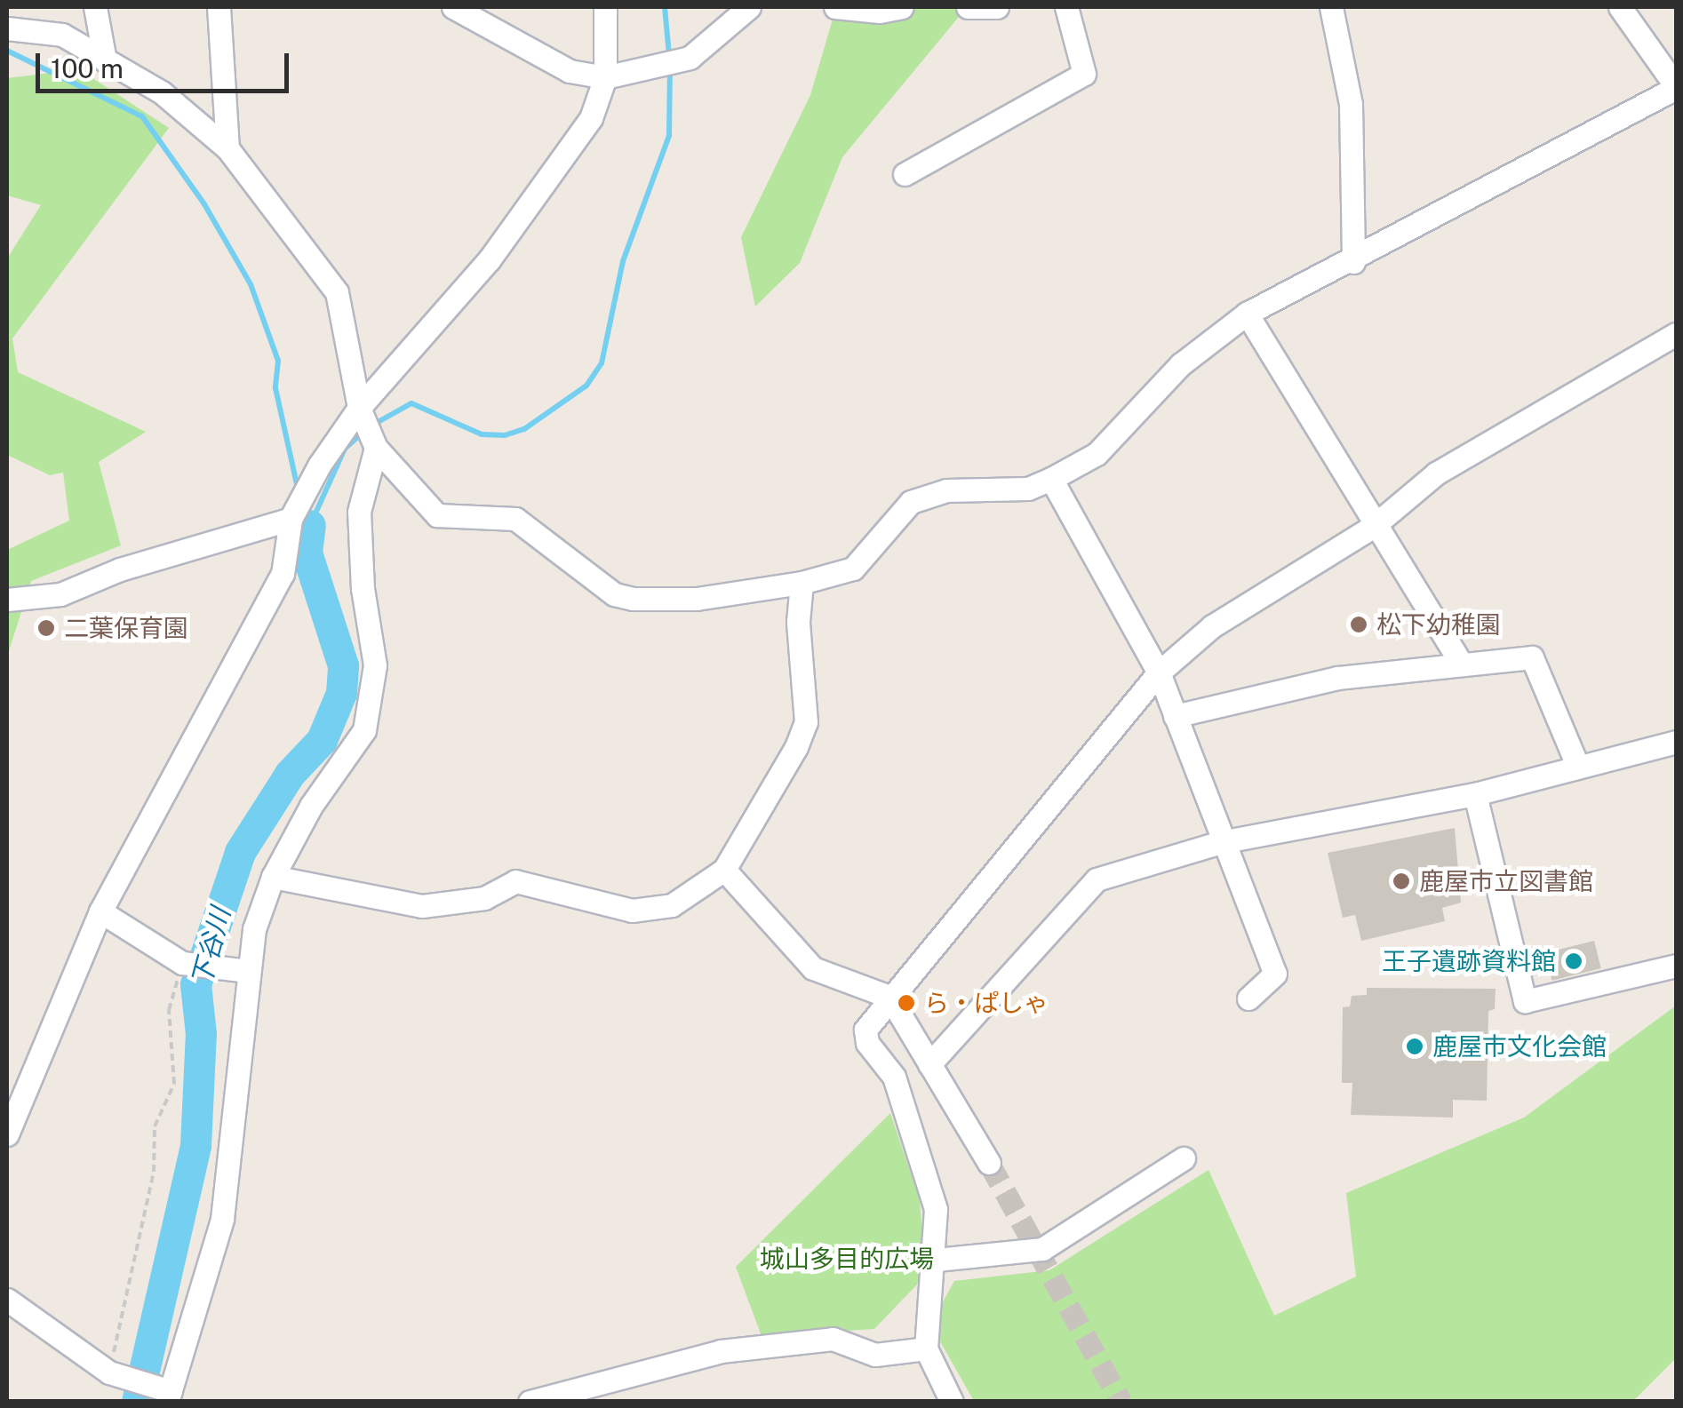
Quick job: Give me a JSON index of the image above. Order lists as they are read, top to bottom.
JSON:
{
  "water": ["下谷川"],
  "parks": ["城山多目的広場"],
  "places": [
    "松下幼稚園",
    "二葉保育園",
    "鹿屋市立図書館",
    "王子遺跡資料館",
    "ら・ぱしゃ",
    "鹿屋市文化会館"
  ],
  "scale_bar": "100 m"
}
